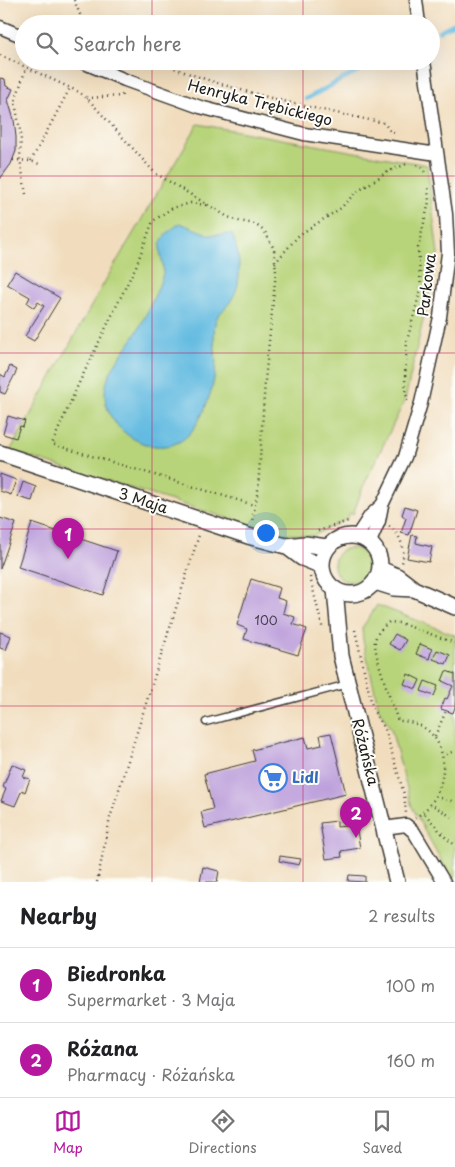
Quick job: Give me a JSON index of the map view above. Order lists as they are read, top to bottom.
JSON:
{
  "streets": {
    "street": [
      "Henryka Trębickiego",
      "Parkowa",
      "3 Maja",
      "Różańska"
    ]
  },
  "crossings": [
    ["Henryka Trębickiego", "Parkowa"],
    ["Parkowa", "3 Maja"],
    ["Parkowa", "Różańska"],
    ["3 Maja", "Różańska"]
  ],
  "places": {
    "supermarket": ["Lidl"]
  },
  "house_numbers": ["100"],
  "page": {
    "search": "Search here",
    "pins": ["1", "2"],
    "heading": ["Nearby", "2 results"],
    "list": [
      {
        "mark": "1",
        "name": "Biedronka",
        "note": "Supermarket · 3 Maja",
        "value": "100 m"
      },
      {
        "mark": "2",
        "name": "Różana",
        "note": "Pharmacy · Różańska",
        "value": "160 m"
      }
    ],
    "nav": ["Map", "Directions", "Saved"]
  }
}
